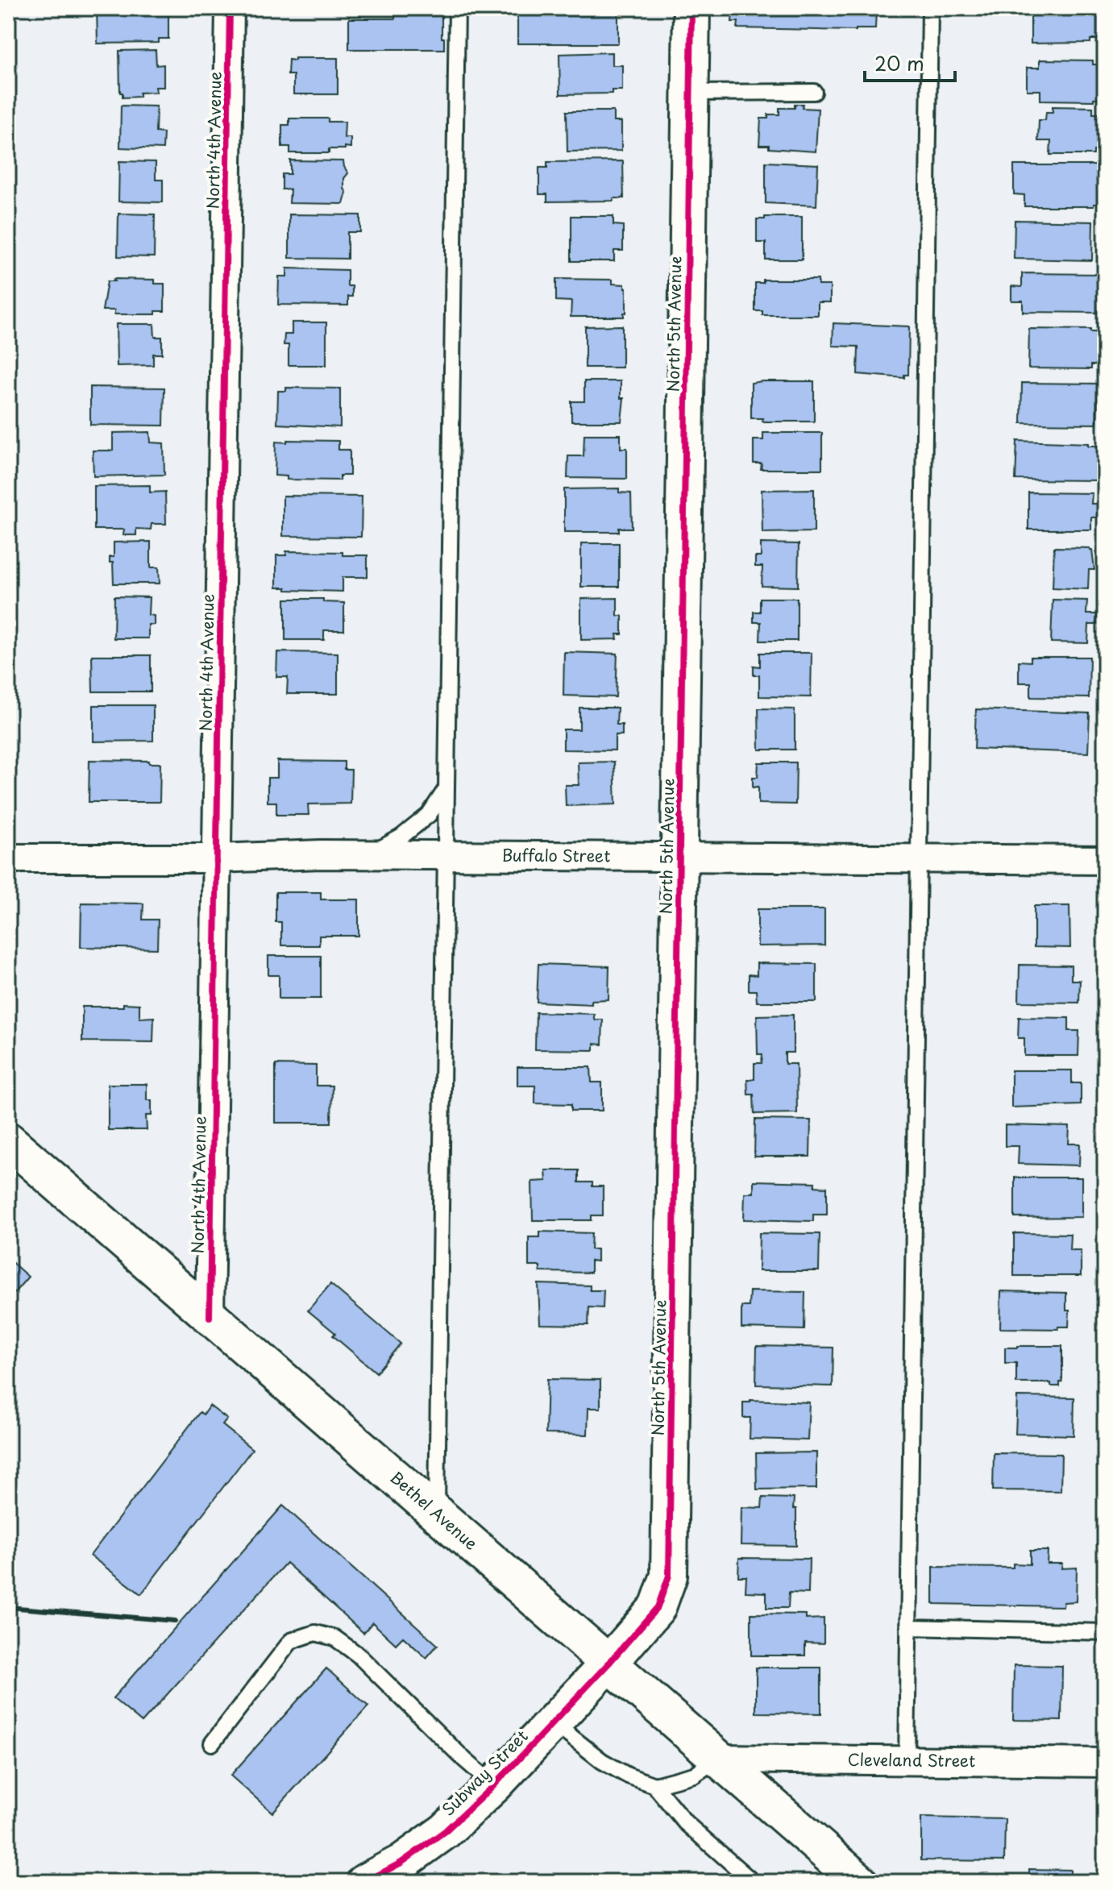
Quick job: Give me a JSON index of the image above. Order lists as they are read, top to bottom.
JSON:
{
  "streets": {
    "street": [
      "North 4th Avenue",
      "North 5th Avenue",
      "Buffalo Street",
      "Bethel Avenue",
      "Cleveland Street",
      "Subway Street"
    ]
  },
  "crossings": [
    ["North 4th Avenue", "Buffalo Street"],
    ["North 4th Avenue", "Bethel Avenue"],
    ["North 5th Avenue", "Buffalo Street"],
    ["North 5th Avenue", "Bethel Avenue"],
    ["North 5th Avenue", "Subway Street"],
    ["Bethel Avenue", "Cleveland Street"],
    ["Bethel Avenue", "Subway Street"]
  ],
  "scale_bar": "20 m"
}
